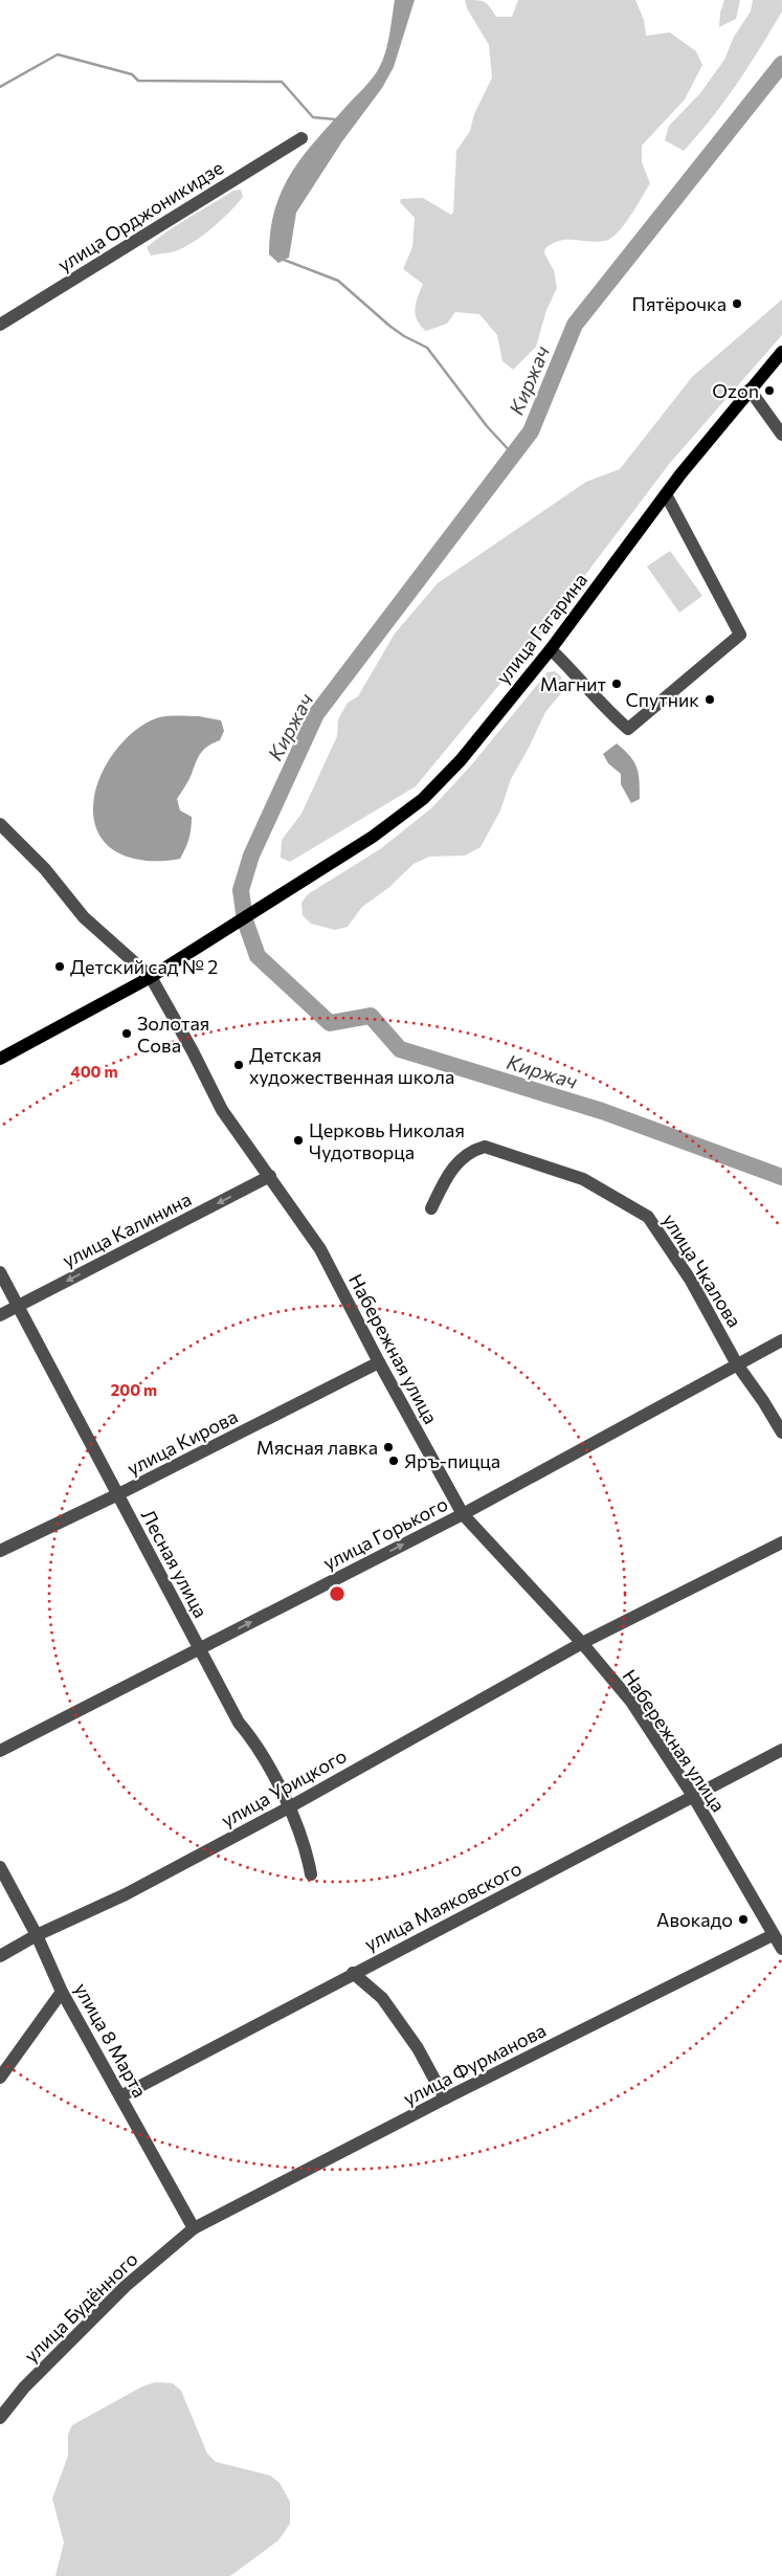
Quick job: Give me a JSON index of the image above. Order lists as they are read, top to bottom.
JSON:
{
  "streets": {
    "main road": ["улица Гагарина"],
    "street": [
      "улица Орджоникидзе",
      "улица Калинина",
      "улица Чкалова",
      "Набережная улица",
      "улица Кирова",
      "улица Горького",
      "Лесная улица",
      "улица Урицкого",
      "улица Маяковского",
      "улица 8 Марта",
      "улица Фурманова",
      "улица Будённого"
    ]
  },
  "crossings": [
    ["улица Гагарина", "Набережная улица"],
    ["улица Калинина", "Набережная улица"],
    ["улица Калинина", "Лесная улица"],
    ["улица Чкалова", "улица Горького"],
    ["Набережная улица", "улица Кирова"],
    ["Набережная улица", "улица Горького"],
    ["Набережная улица", "улица Урицкого"],
    ["Набережная улица", "улица Маяковского"],
    ["Набережная улица", "улица Фурманова"],
    ["улица Кирова", "Лесная улица"],
    ["улица Горького", "Лесная улица"],
    ["Лесная улица", "улица Урицкого"],
    ["улица Урицкого", "улица 8 Марта"],
    ["улица Маяковского", "улица 8 Марта"],
    ["улица 8 Марта", "улица Фурманова"],
    ["улица 8 Марта", "улица Будённого"],
    ["улица Фурманова", "улица Будённого"]
  ],
  "one_way": ["улица Калинина"],
  "water": ["Киржач"],
  "places": [
    "Пятёрочка",
    "Ozon",
    "Магнит",
    "Спутник",
    "Детский сад № 2",
    "Золотая Сова",
    "Детская художественная школа",
    "Церковь Николая Чудотворца",
    "Мясная лавка",
    "Яръ-пицца",
    "Авокадо"
  ],
  "rings": ["400 m", "200 m"]
}
